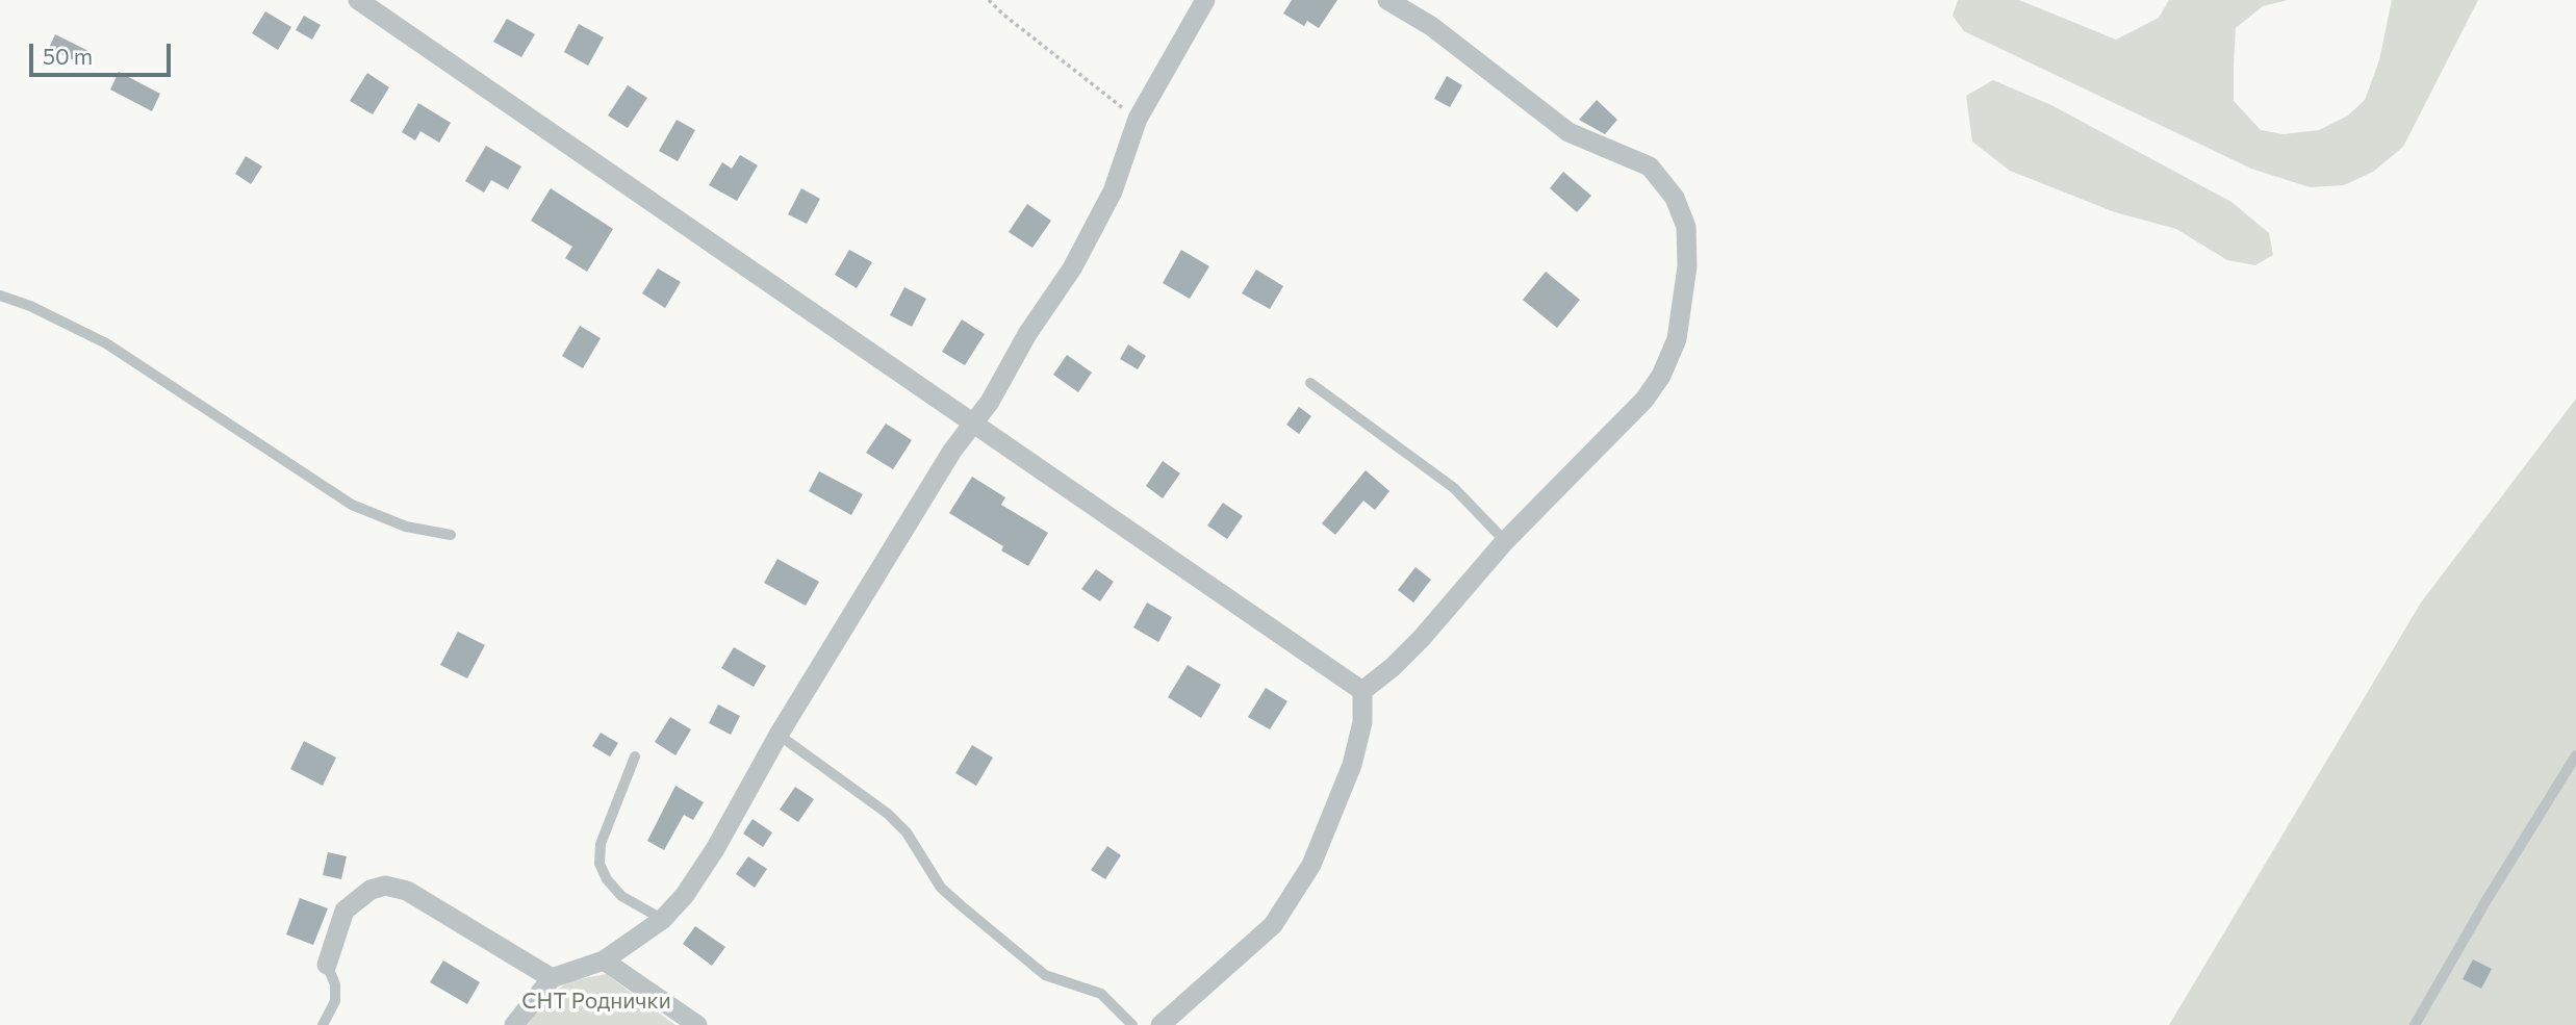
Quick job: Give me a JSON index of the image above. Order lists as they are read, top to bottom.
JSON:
{
  "parks": ["СНТ Роднички"],
  "scale_bar": "50 m"
}
